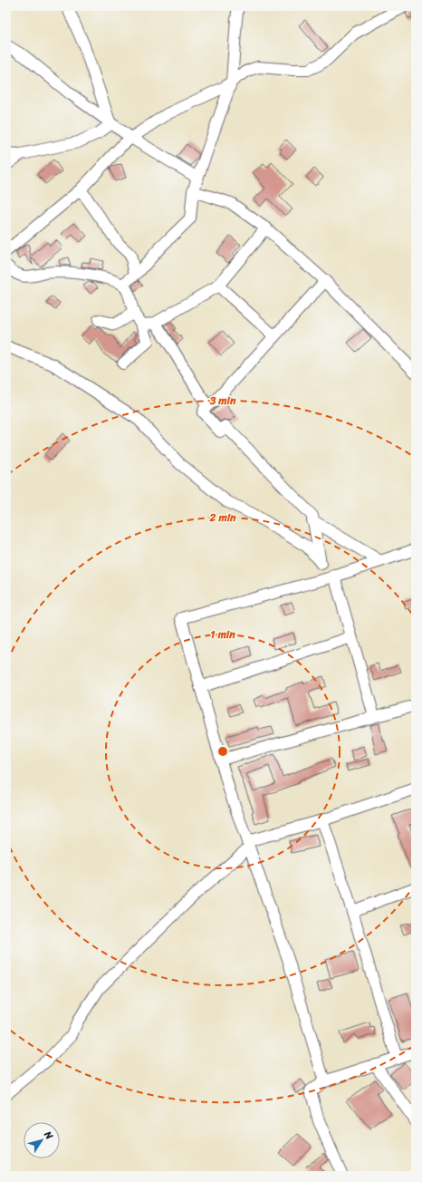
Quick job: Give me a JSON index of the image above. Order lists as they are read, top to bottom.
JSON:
{
  "north": "top right",
  "rings": ["3 min", "2 min", "1 min"]
}
